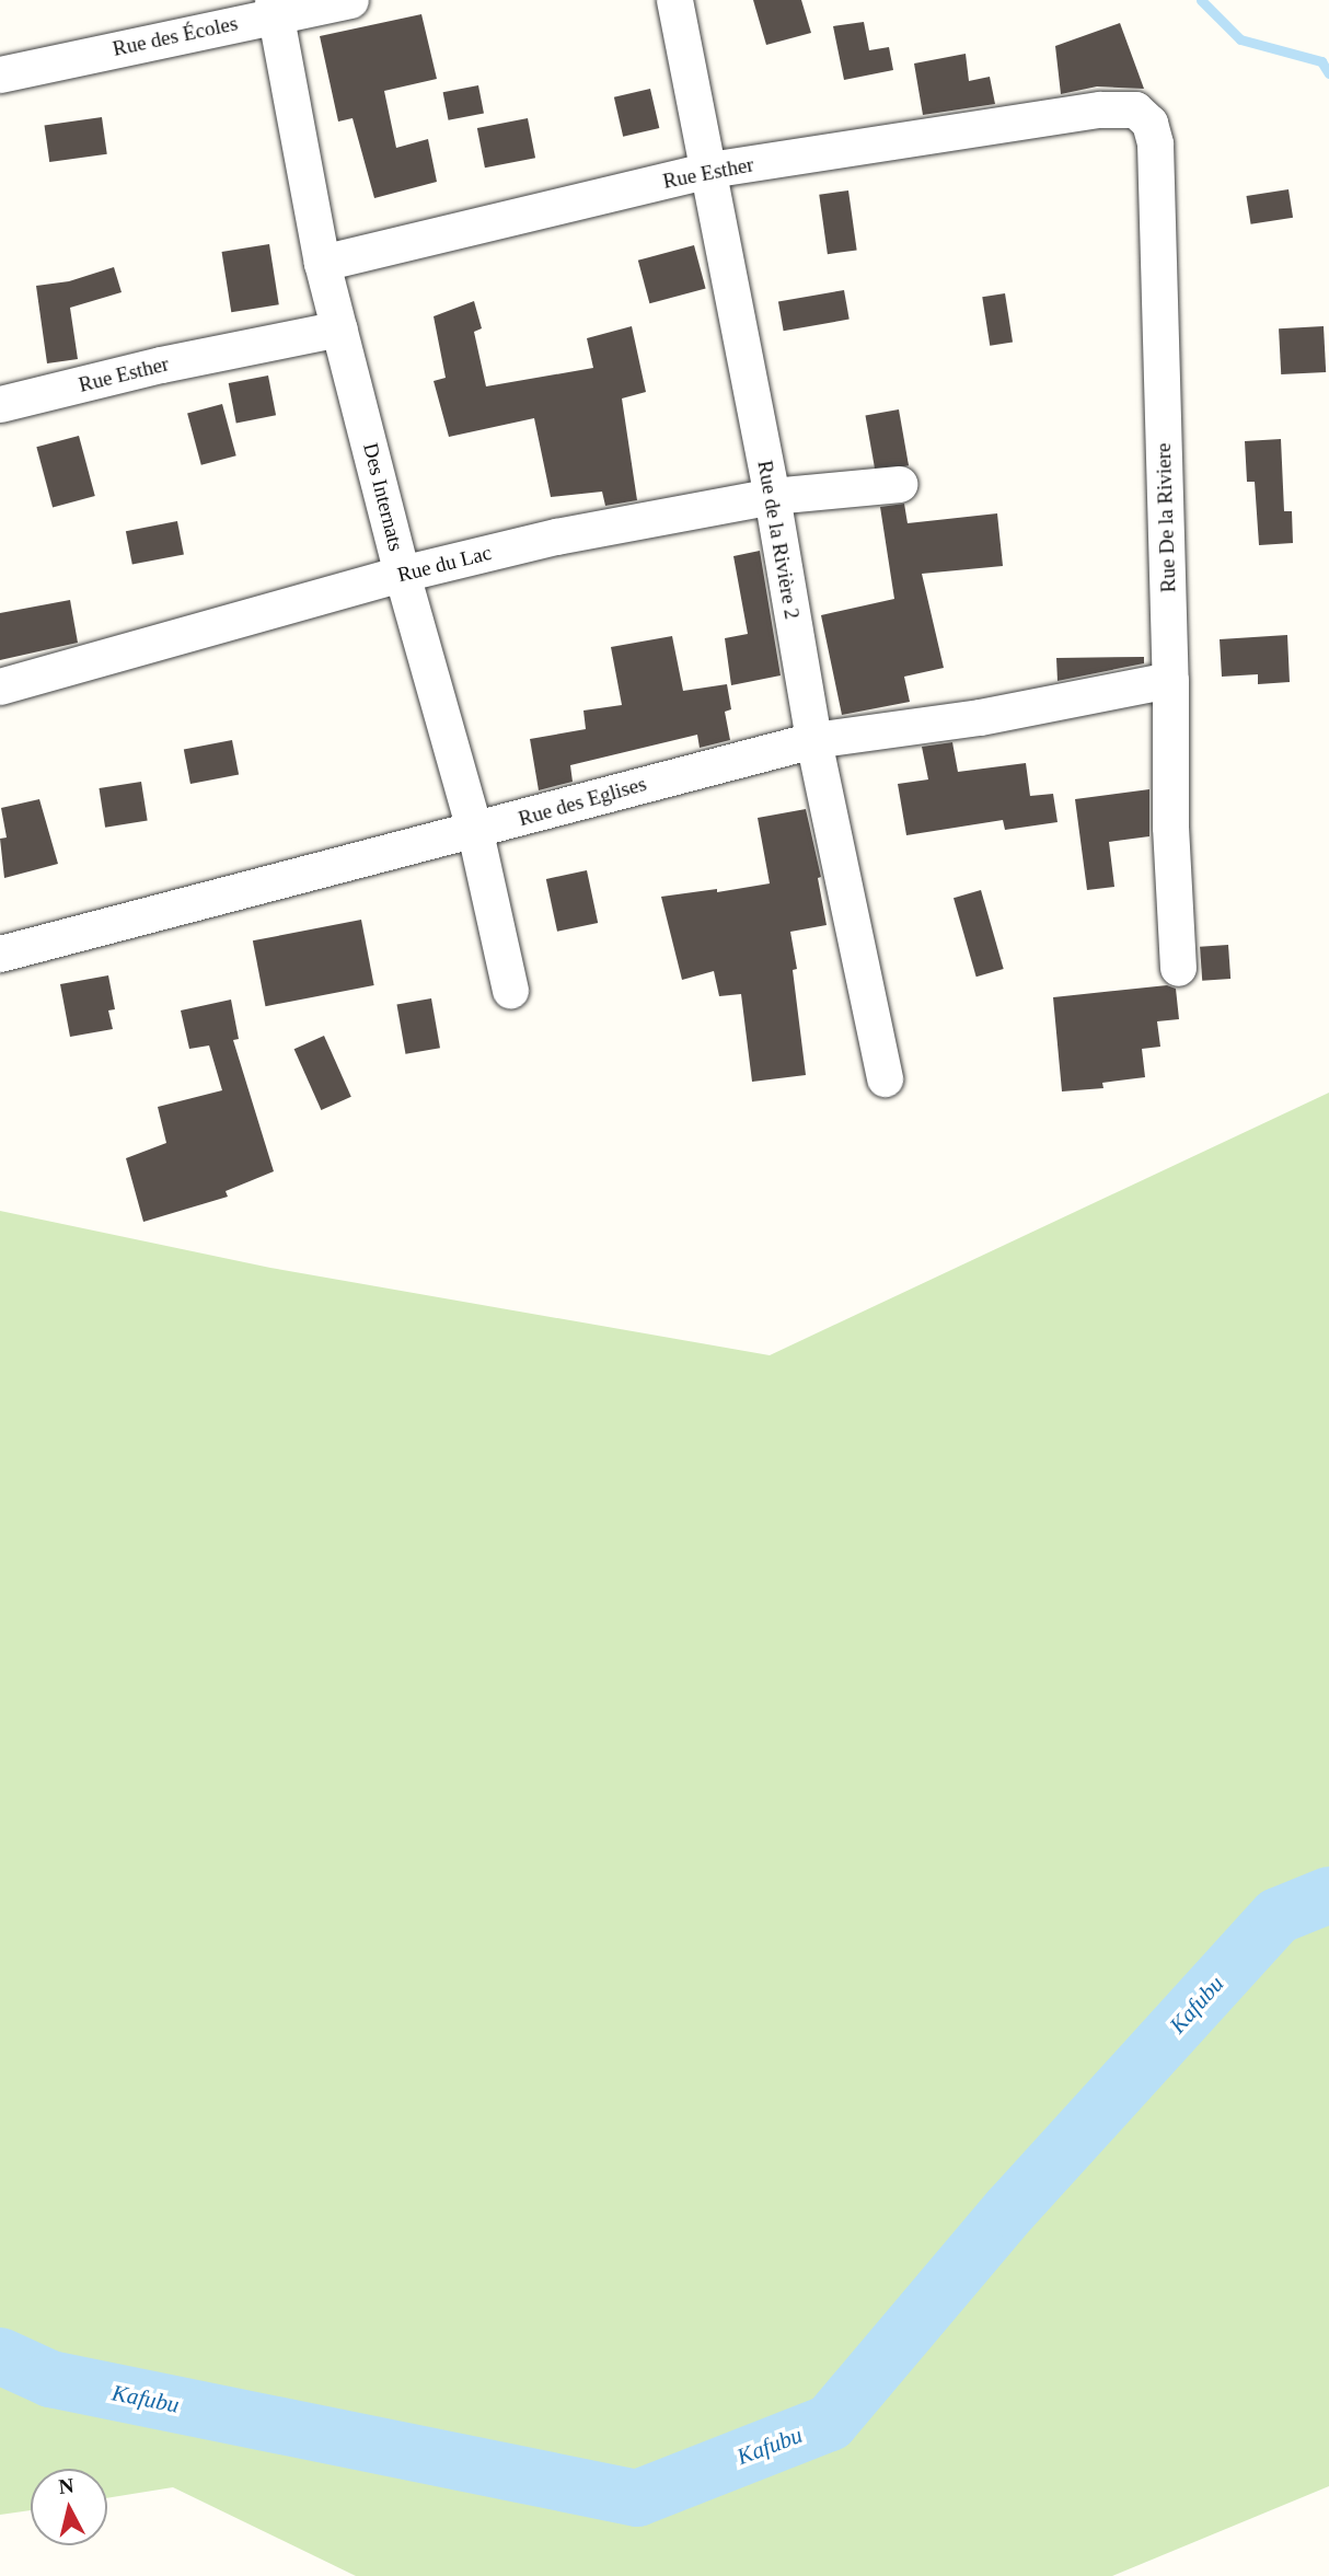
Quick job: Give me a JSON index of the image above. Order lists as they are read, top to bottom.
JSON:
{
  "streets": {
    "street": [
      "Rue des Écoles",
      "Rue Esther",
      "Des Internats",
      "Rue De la Riviere",
      "Rue de la Rivière 2",
      "Rue du Lac",
      "Rue des Eglises"
    ]
  },
  "crossings": [
    ["Rue des Écoles", "Des Internats"],
    ["Rue Esther", "Des Internats"],
    ["Rue Esther", "Rue De la Riviere"],
    ["Rue Esther", "Rue de la Rivière 2"],
    ["Des Internats", "Rue du Lac"],
    ["Des Internats", "Rue des Eglises"],
    ["Rue De la Riviere", "Rue des Eglises"],
    ["Rue de la Rivière 2", "Rue du Lac"],
    ["Rue de la Rivière 2", "Rue des Eglises"]
  ],
  "water": ["Kafubu"],
  "north": "top"
}
